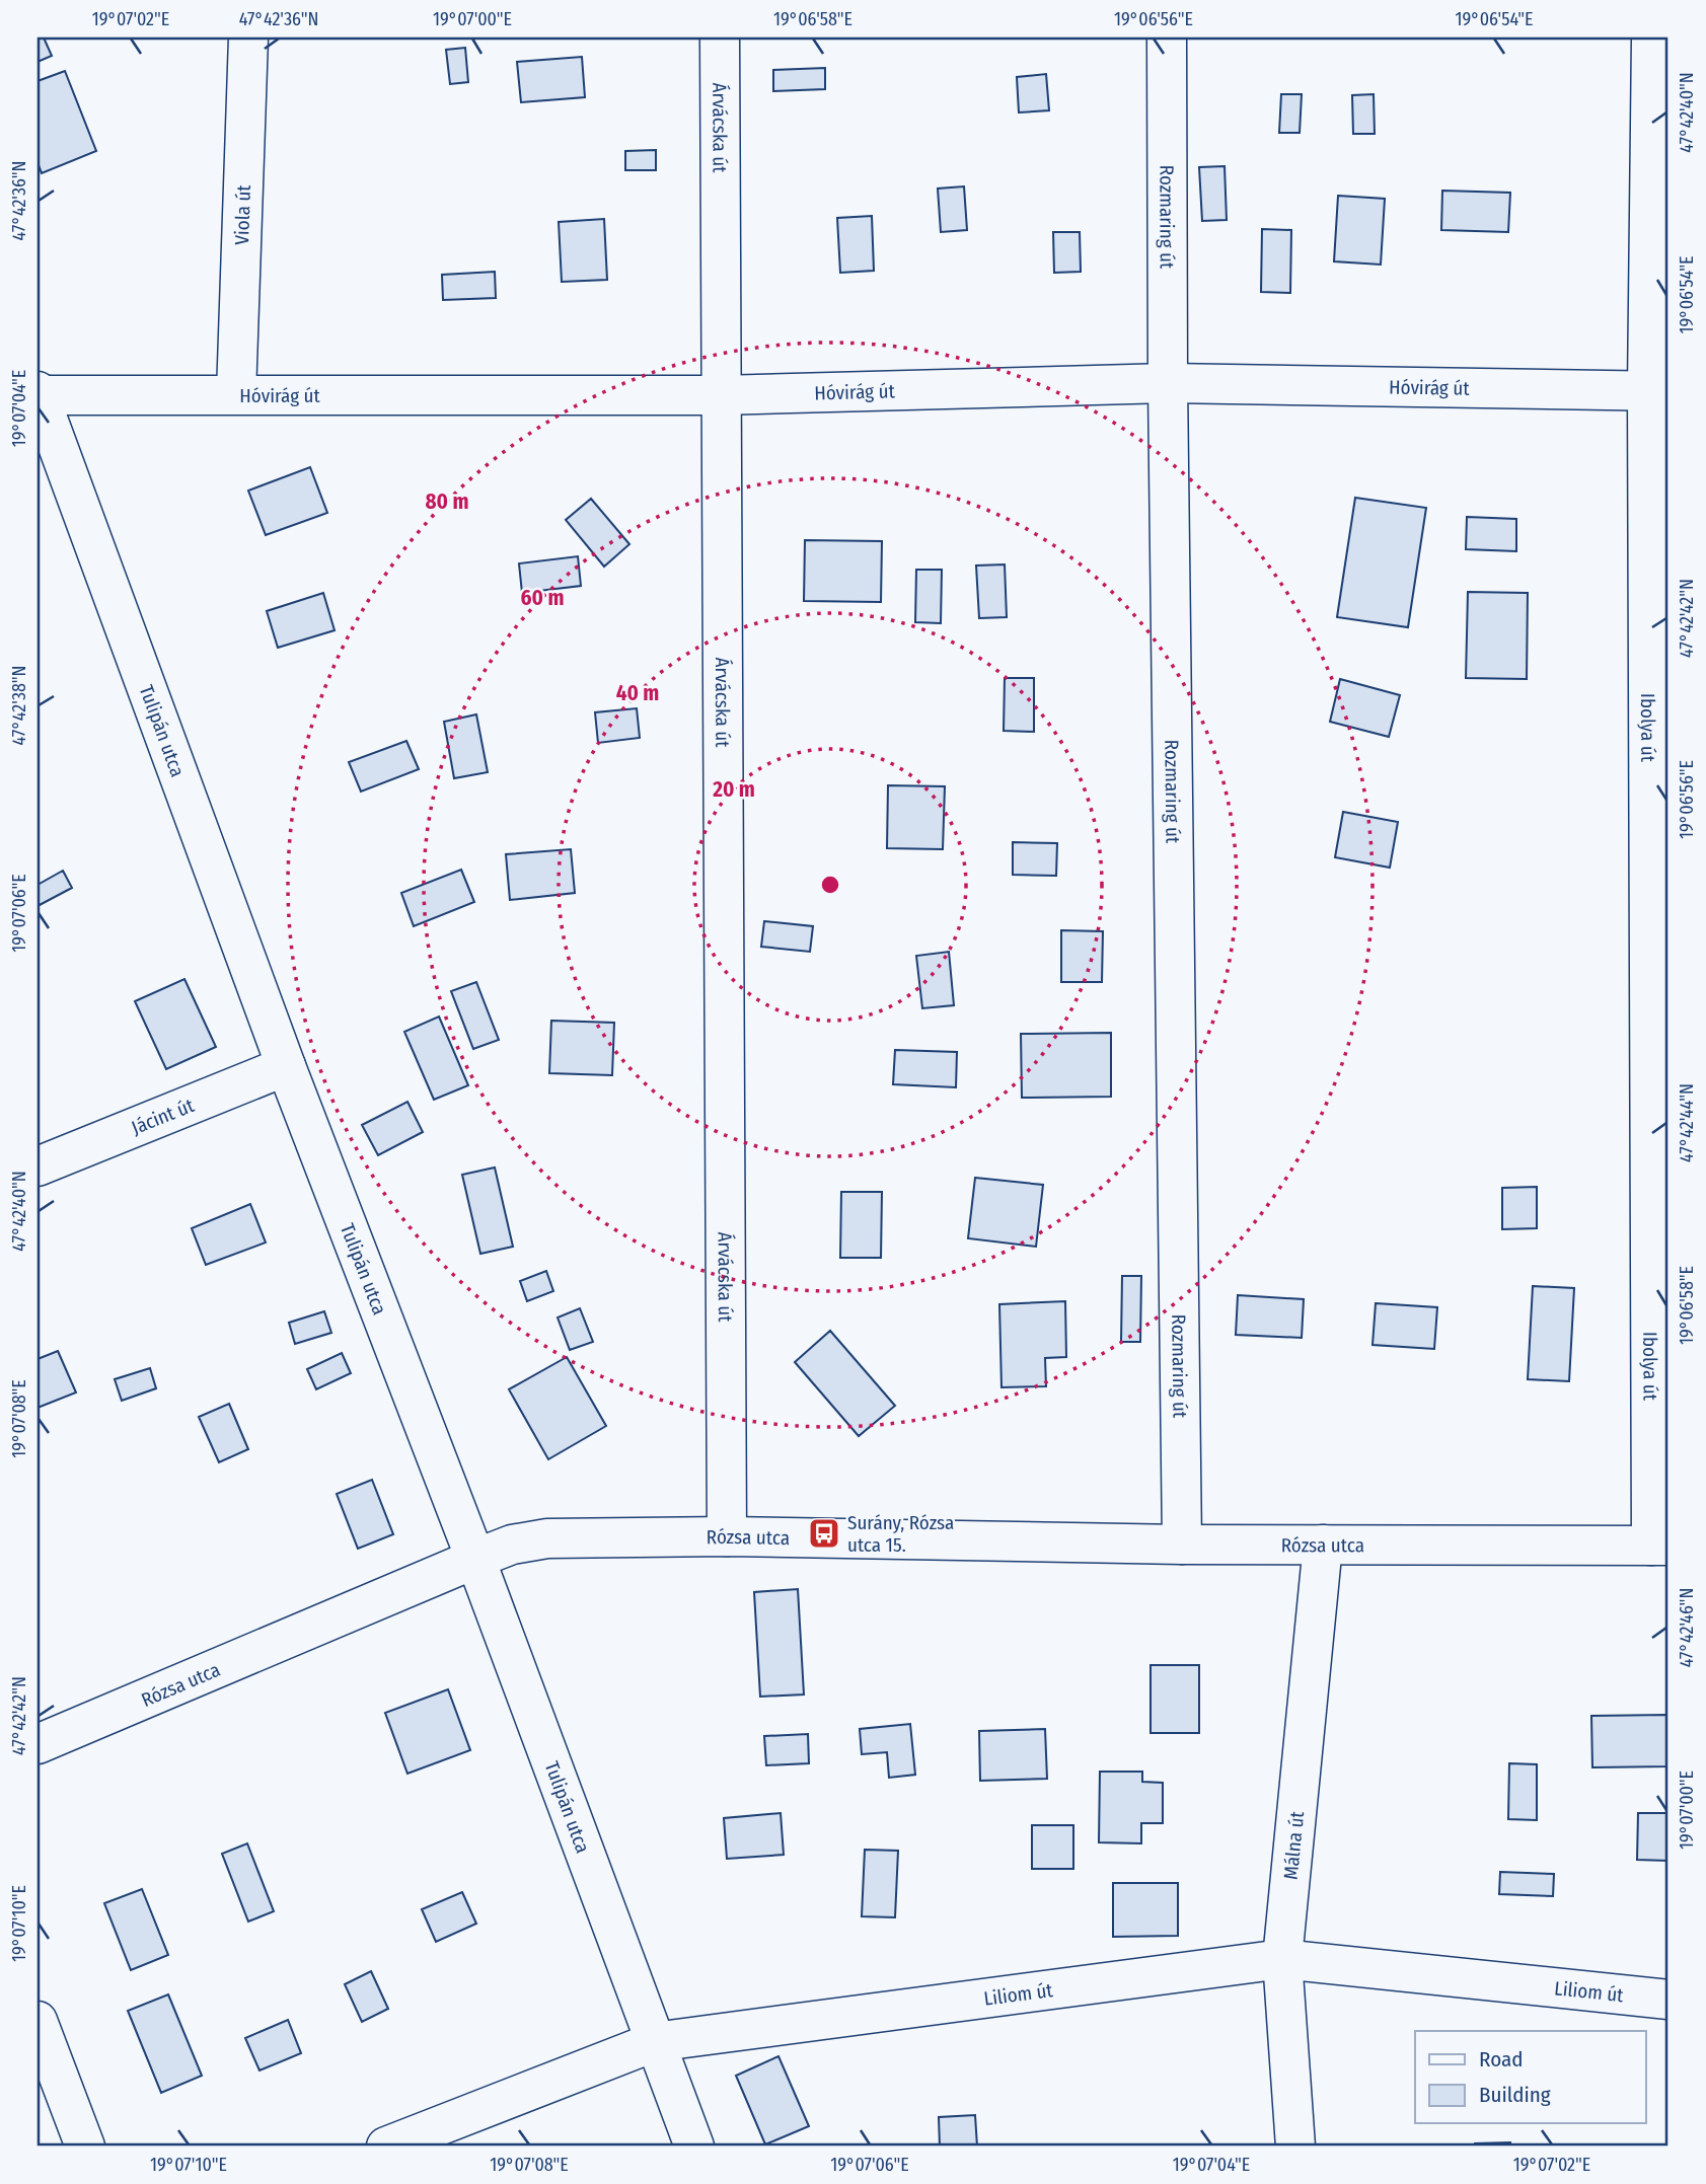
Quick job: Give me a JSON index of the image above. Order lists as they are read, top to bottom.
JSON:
{
  "streets": {
    "street": [
      "Árvácska út",
      "Viola út",
      "Rozmaring út",
      "Hóvirág út",
      "Ibolya út",
      "Tulipán utca",
      "Jácint út",
      "Rózsa utca",
      "Málna út",
      "Liliom út"
    ]
  },
  "crossings": [
    ["Árvácska út", "Hóvirág út"],
    ["Árvácska út", "Rózsa utca"],
    ["Viola út", "Hóvirág út"],
    ["Rozmaring út", "Hóvirág út"],
    ["Rozmaring út", "Rózsa utca"],
    ["Hóvirág út", "Ibolya út"],
    ["Hóvirág út", "Tulipán utca"],
    ["Ibolya út", "Rózsa utca"],
    ["Tulipán utca", "Jácint út"],
    ["Tulipán utca", "Rózsa utca"],
    ["Tulipán utca", "Liliom út"],
    ["Rózsa utca", "Málna út"],
    ["Málna út", "Liliom út"]
  ],
  "places": {
    "bus stop": ["Surány, Rózsa utca 15."]
  },
  "legend": ["Road", "Building"],
  "coordinates": [
    "19°07'02\"E",
    "47°42'36\"N",
    "19°07'00\"E",
    "19°06'58\"E",
    "19°06'56\"E",
    "19°06'54\"E",
    "47°42'40\"N",
    "19°07'04\"E",
    "47°42'42\"N",
    "47°42'38\"N",
    "19°07'06\"E",
    "47°42'44\"N",
    "19°07'08\"E",
    "47°42'46\"N",
    "19°07'10\"E"
  ],
  "rings": [
    "80 m",
    "60 m",
    "40 m",
    "20 m"
  ]
}
